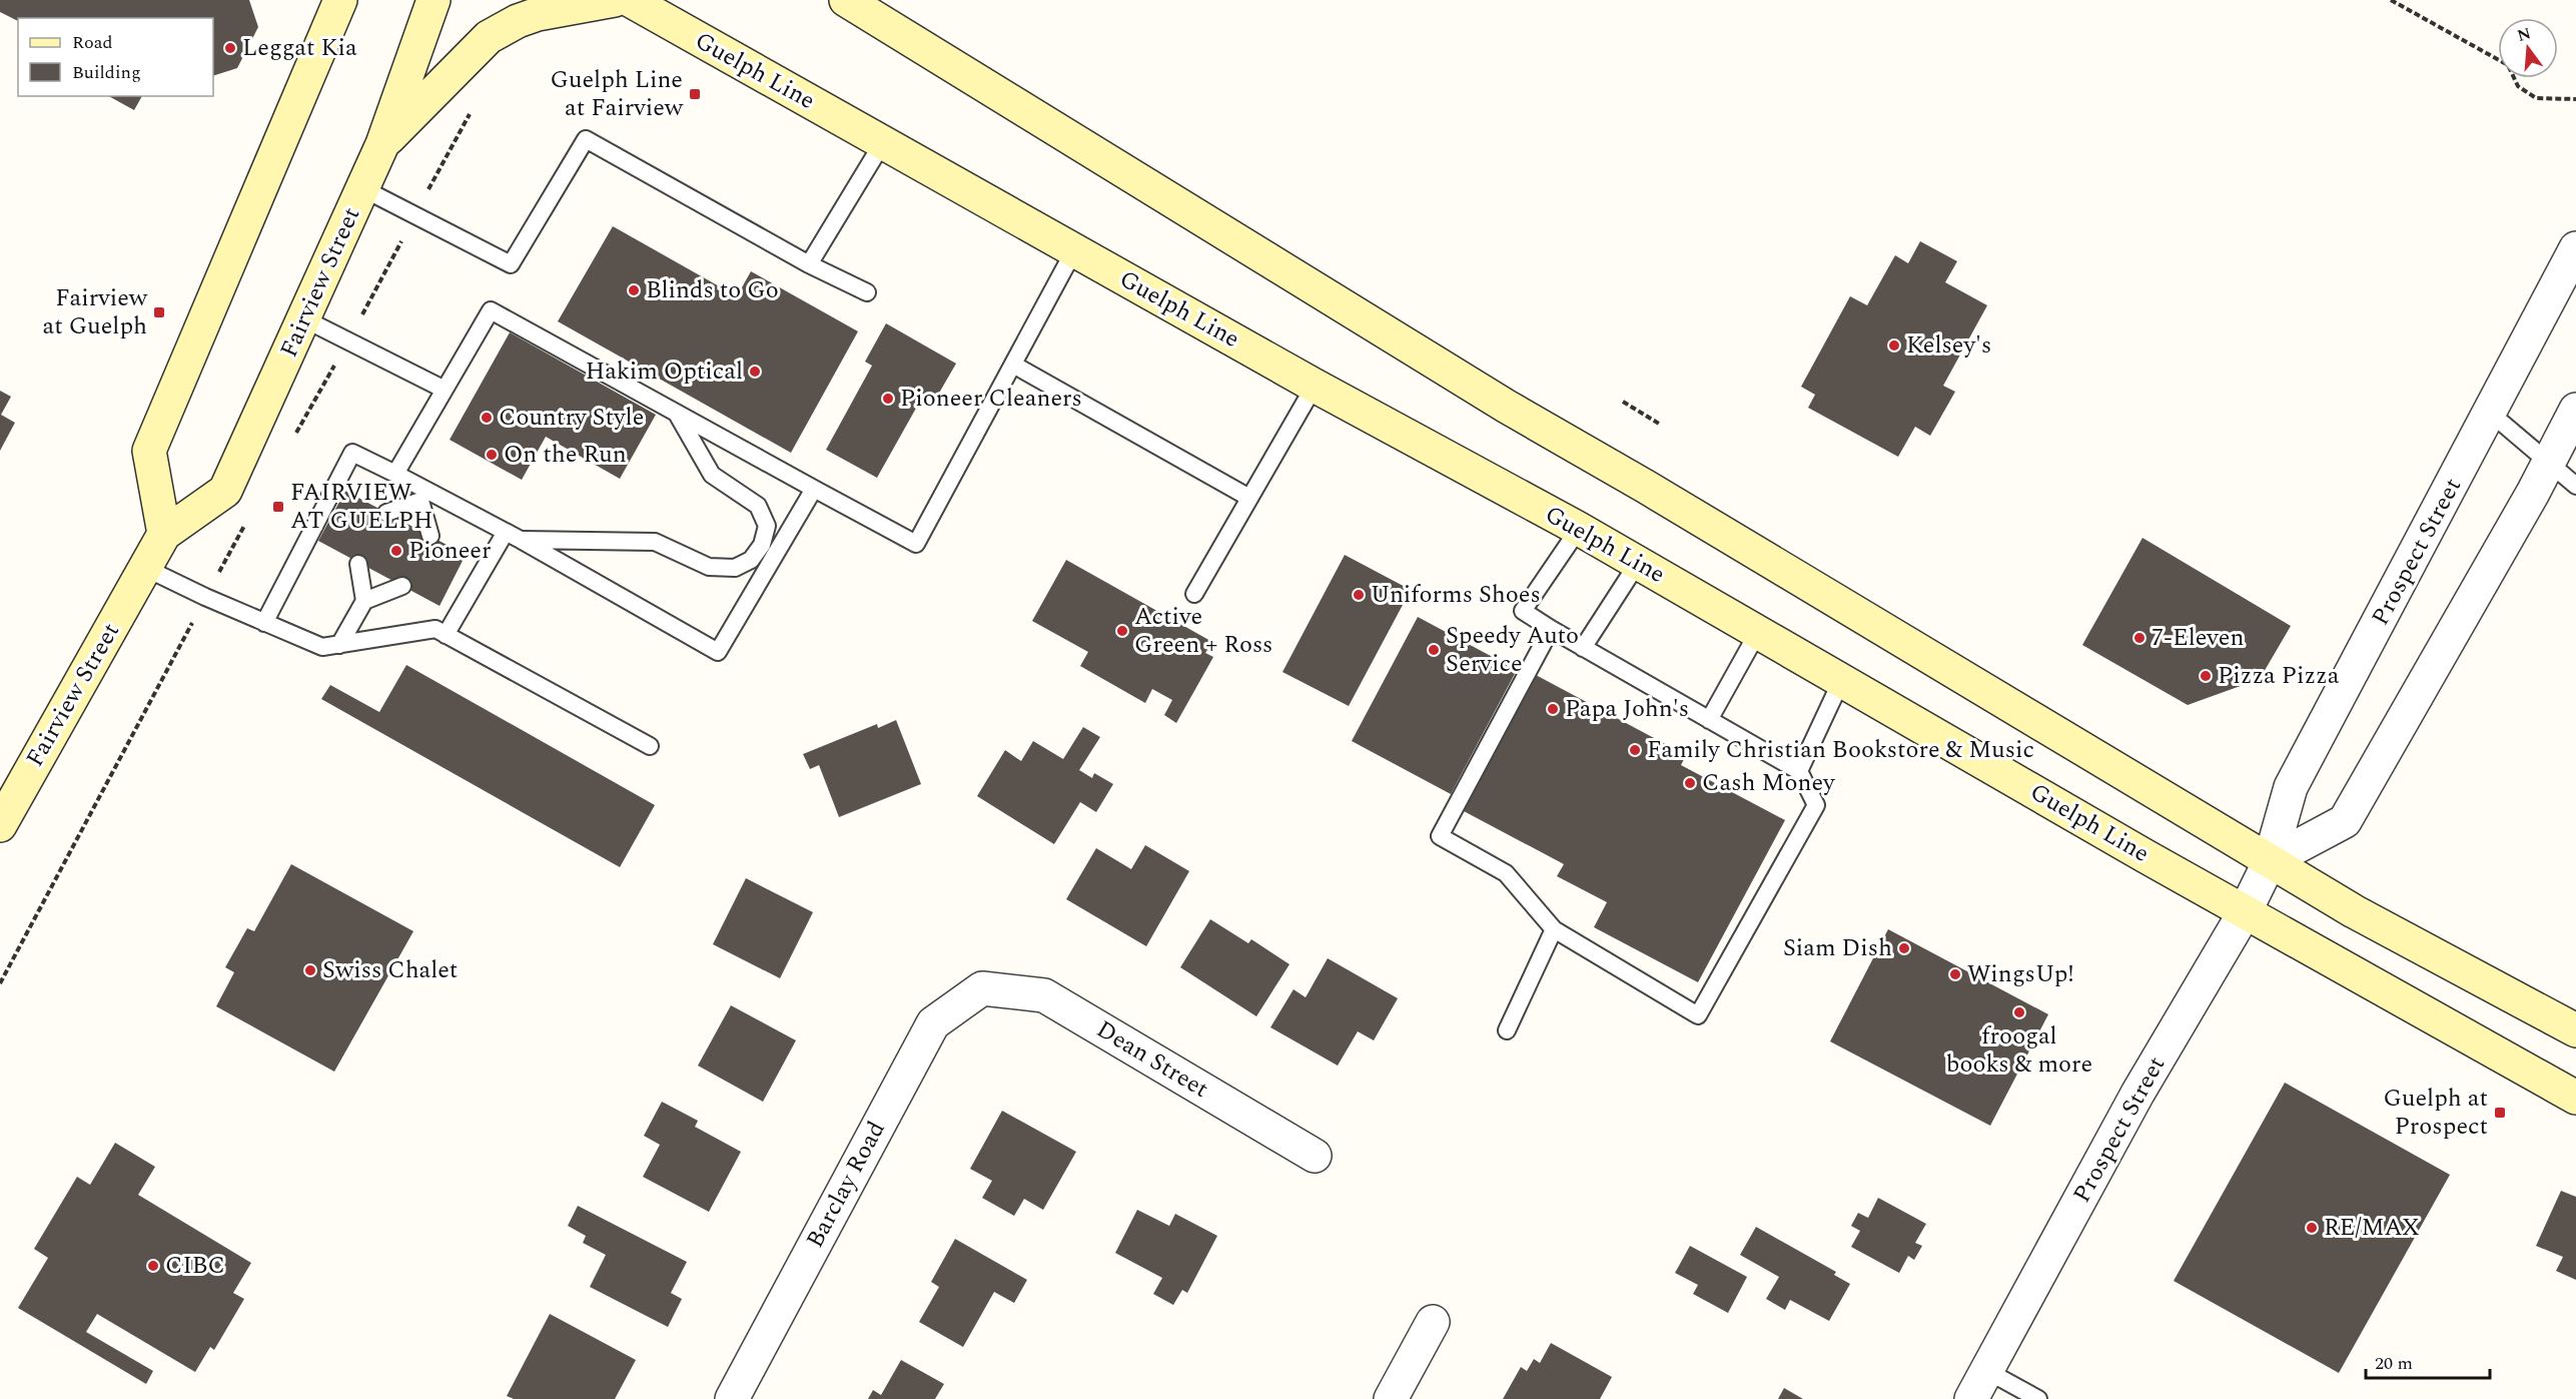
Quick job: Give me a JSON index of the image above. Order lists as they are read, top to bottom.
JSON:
{
  "streets": {
    "main road": ["Guelph Line", "Fairview Street"],
    "street": ["Prospect Street", "Dean Street", "Barclay Road"]
  },
  "crossings": [
    ["Guelph Line", "Prospect Street"],
    ["Dean Street", "Barclay Road"]
  ],
  "places": {
    "other": [
      "Leggat Kia",
      "Blinds to Go",
      "Kelsey's",
      "Hakim Optical",
      "Pioneer Cleaners",
      "Country Style",
      "On the Run",
      "Pioneer",
      "Uniforms Shoes",
      "Active Green + Ross",
      "7-Eleven",
      "Speedy Auto Service",
      "Pizza Pizza",
      "Papa John's",
      "Family Christian Bookstore & Music",
      "Cash Money",
      "Siam Dish",
      "Swiss Chalet",
      "WingsUp!",
      "froogal books & more",
      "RE/MAX",
      "CIBC"
    ],
    "transit": [
      "Guelph Line at Fairview",
      "Fairview at Guelph",
      "FAIRVIEW AT GUELPH",
      "Guelph at Prospect"
    ]
  },
  "legend": ["Road", "Building"],
  "scale_bar": "20 m",
  "north": "top"
}
